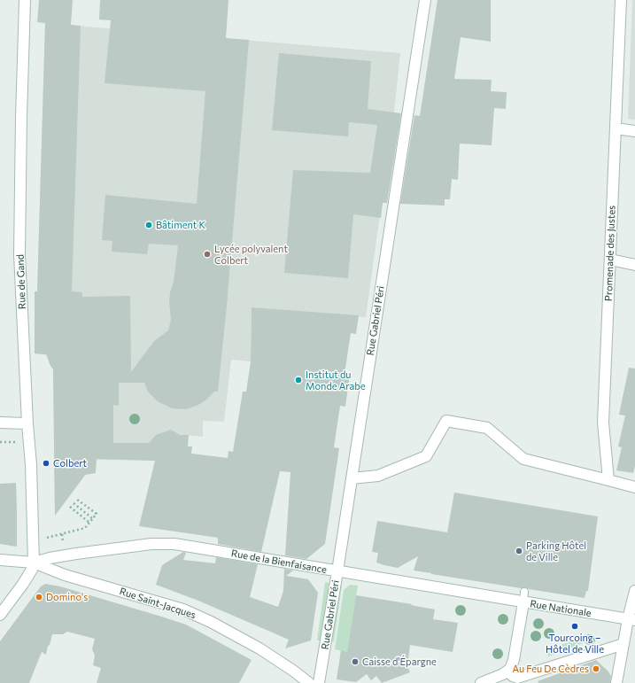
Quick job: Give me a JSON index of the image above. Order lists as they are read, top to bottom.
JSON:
{
  "streets": {
    "street": [
      "Promenade des Justes",
      "Rue de Gand",
      "Rue Gabriel Péri",
      "Rue de la Bienfaisance",
      "Rue Saint-Jacques",
      "Rue Nationale"
    ]
  },
  "crossings": [
    ["Rue de Gand", "Rue de la Bienfaisance"],
    ["Rue de Gand", "Rue Saint-Jacques"],
    ["Rue Gabriel Péri", "Rue de la Bienfaisance"],
    ["Rue de la Bienfaisance", "Rue Saint-Jacques"],
    ["Rue de la Bienfaisance", "Rue Nationale"]
  ],
  "places": [
    "Bâtiment K",
    "Lycée polyvalent Colbert",
    "Institut du Monde Arabe",
    "Colbert",
    "Parking Hôtel de Ville",
    "Domino's",
    "Tourcoing – Hôtel de Ville",
    "Caisse d'Épargne",
    "Au Feu De Cèdres"
  ]
}
